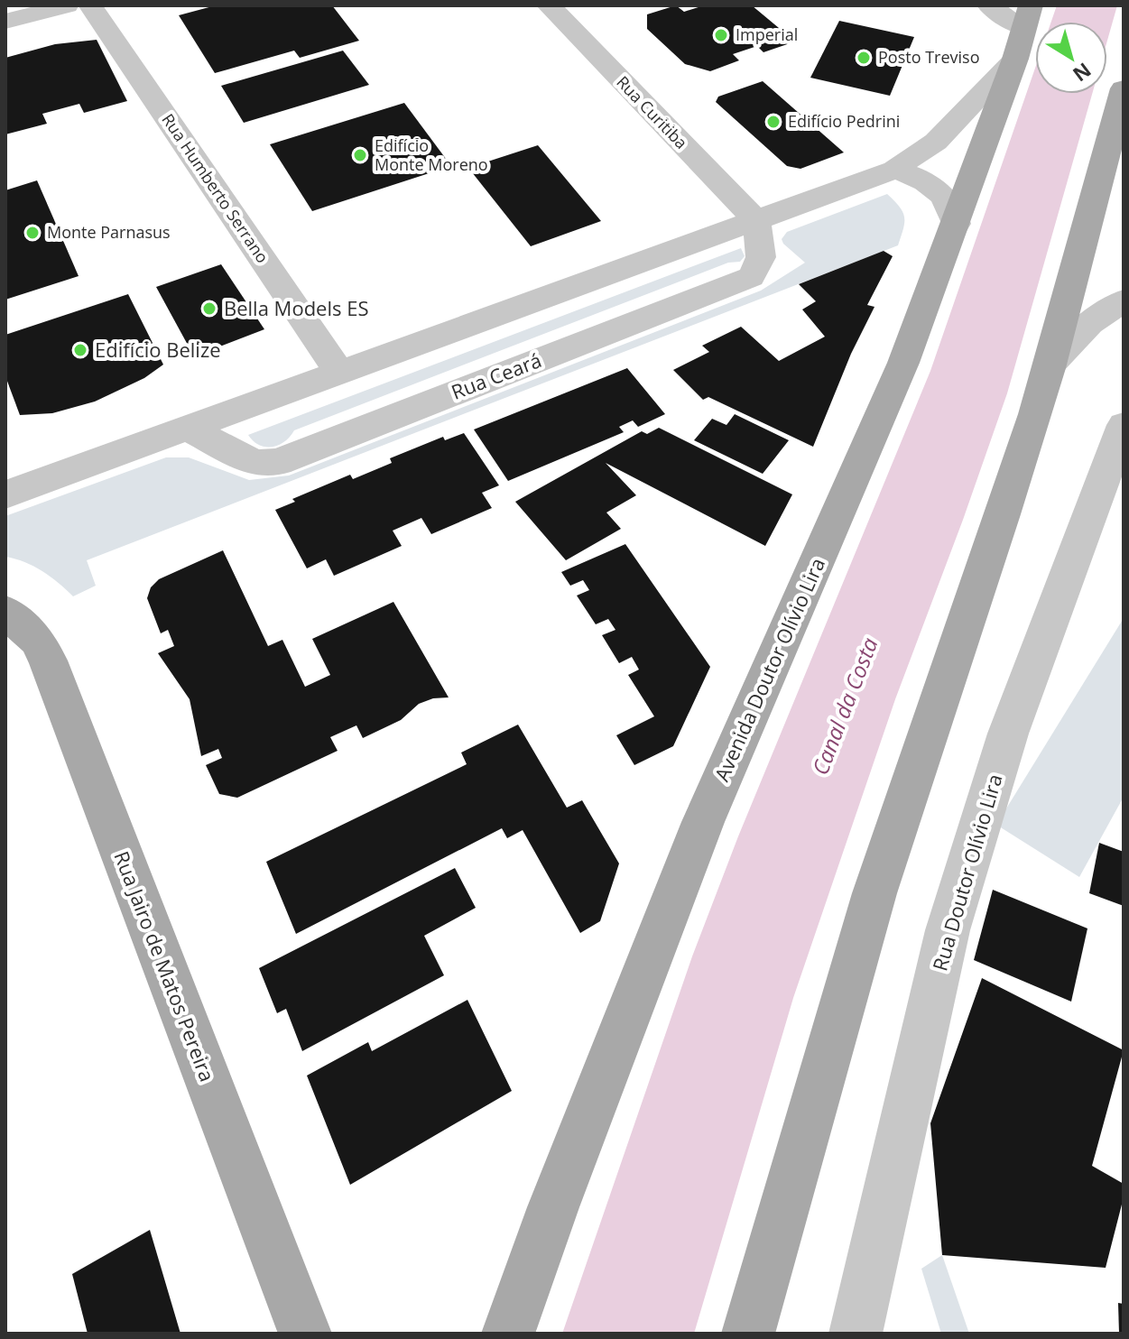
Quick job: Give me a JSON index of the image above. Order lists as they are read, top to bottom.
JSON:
{
  "streets": {
    "main road": ["Avenida Doutor Olívio Lira", "Rua Jairo de Matos Pereira"],
    "street": [
      "Rua Curitiba",
      "Rua Humberto Serrano",
      "Rua Ceará",
      "Rua Doutor Olívio Lira"
    ]
  },
  "crossings": [
    ["Rua Curitiba", "Rua Ceará"]
  ],
  "water": ["Canal da Costa"],
  "places": [
    "Imperial",
    "Posto Treviso",
    "Edifício Pedrini",
    "Edifício Monte Moreno",
    "Monte Parnasus",
    "Bella Models ES",
    "Edifício Belize"
  ],
  "north": "bottom right"
}
